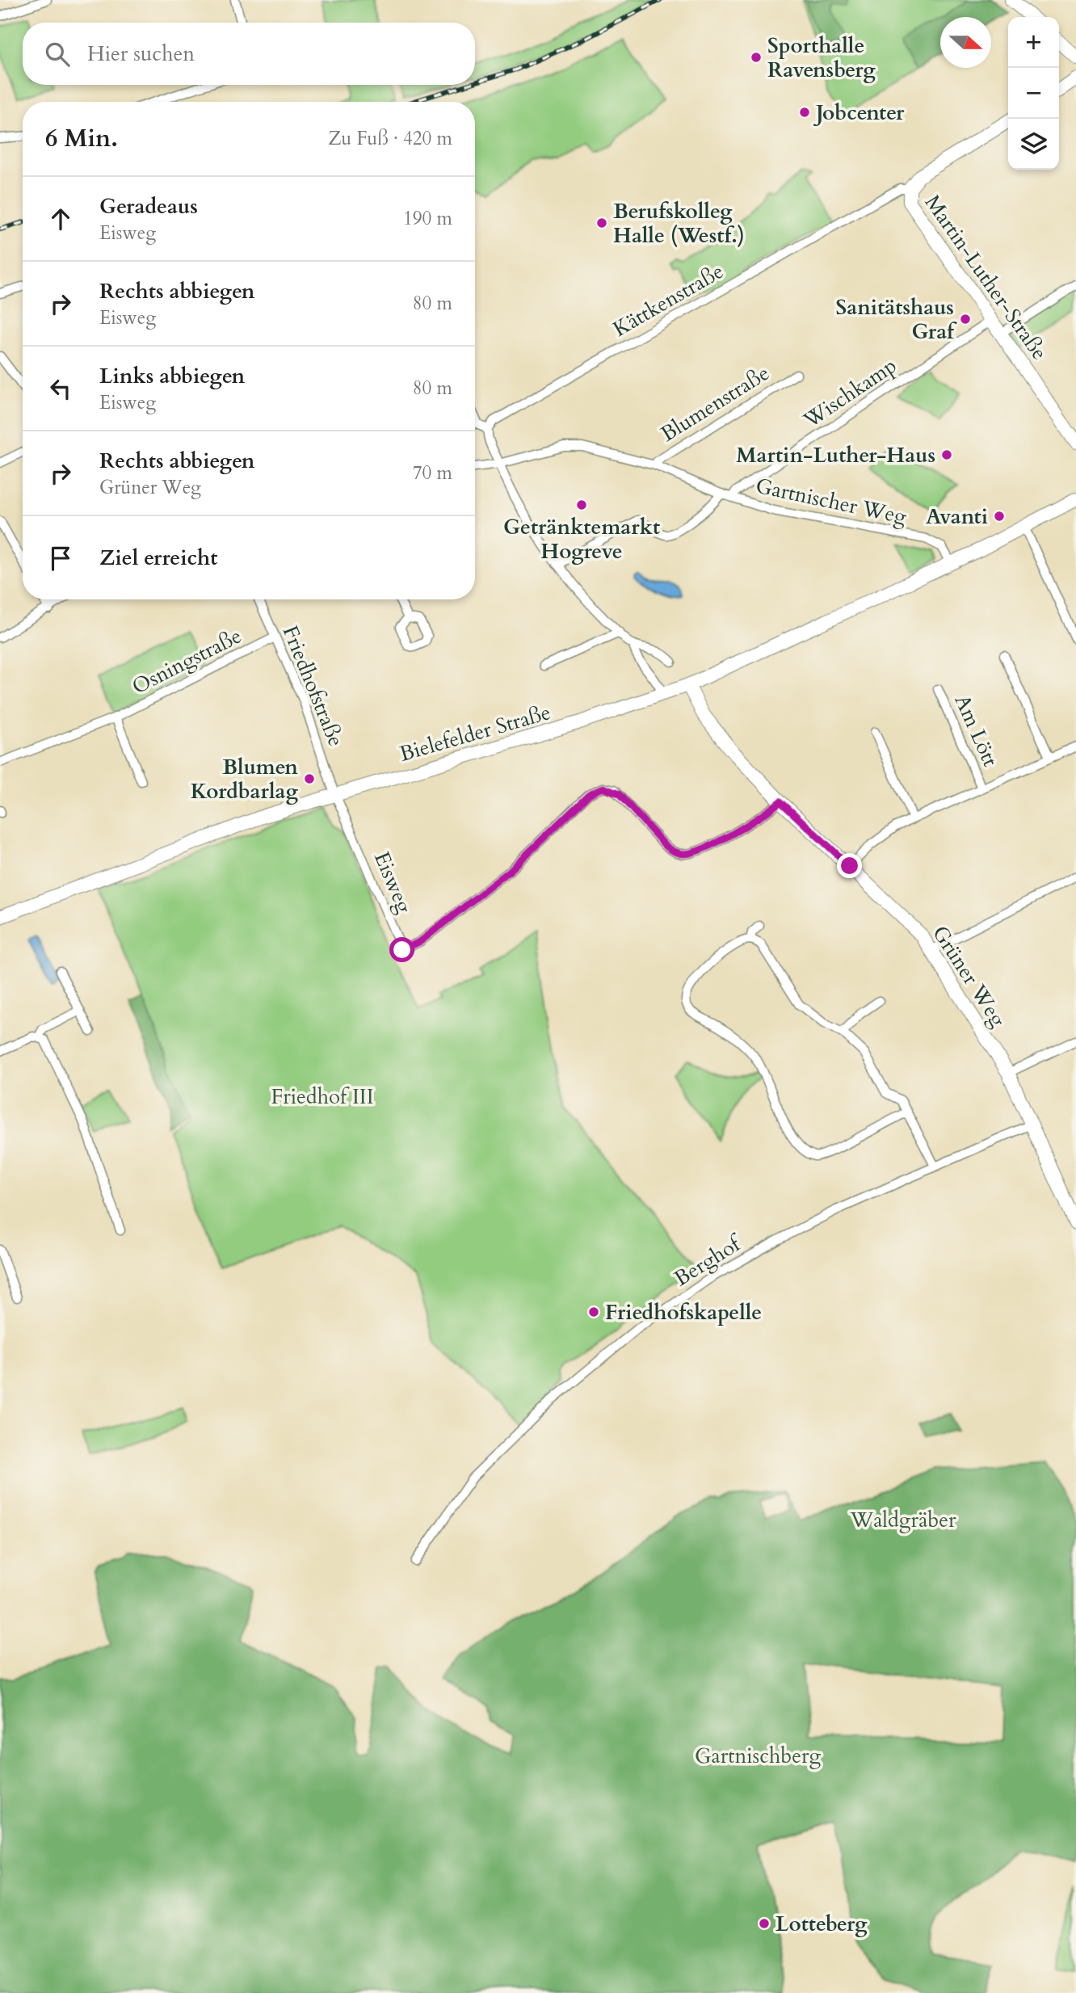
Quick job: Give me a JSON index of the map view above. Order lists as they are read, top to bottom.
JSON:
{
  "streets": {
    "street": [
      "Martin-Luther-Straße",
      "Kättkenstraße",
      "Wischkamp",
      "Blumenstraße",
      "Gartnischer Weg",
      "Osningstraße",
      "Friedhofstraße",
      "Am Lött",
      "Bielefelder Straße",
      "Eisweg",
      "Grüner Weg",
      "Berghof"
    ]
  },
  "crossings": [
    ["Martin-Luther-Straße", "Kättkenstraße"],
    ["Martin-Luther-Straße", "Wischkamp"],
    ["Wischkamp", "Gartnischer Weg"],
    ["Blumenstraße", "Gartnischer Weg"],
    ["Gartnischer Weg", "Bielefelder Straße"],
    ["Osningstraße", "Friedhofstraße"],
    ["Friedhofstraße", "Bielefelder Straße"],
    ["Friedhofstraße", "Eisweg"],
    ["Am Lött", "Grüner Weg"],
    ["Bielefelder Straße", "Eisweg"],
    ["Bielefelder Straße", "Grüner Weg"],
    ["Eisweg", "Grüner Weg"],
    ["Grüner Weg", "Berghof"]
  ],
  "parks": ["Friedhof III", "Waldgräber", "Gartnischberg"],
  "places": [
    "Sporthalle Ravensberg",
    "Jobcenter",
    "Berufskolleg Halle (Westf.)",
    "Sanitätshaus Graf",
    "Martin-Luther-Haus",
    "Getränktemarkt Hogreve",
    "Avanti",
    "Blumen Kordbarlag",
    "Friedhofskapelle",
    "Lotteberg"
  ],
  "north": "right",
  "page": {
    "map_buttons": ["+", "−"],
    "search": "Hier suchen",
    "heading": ["6 Min.", "Zu Fuß · 420 m"],
    "list": [
      ["Geradeaus", "Eisweg", "190 m"],
      ["Rechts abbiegen", "Eisweg", "80 m"],
      ["Links abbiegen", "Eisweg", "80 m"],
      ["Rechts abbiegen", "Grüner Weg", "70 m"],
      "Ziel erreicht"
    ]
  }
}
